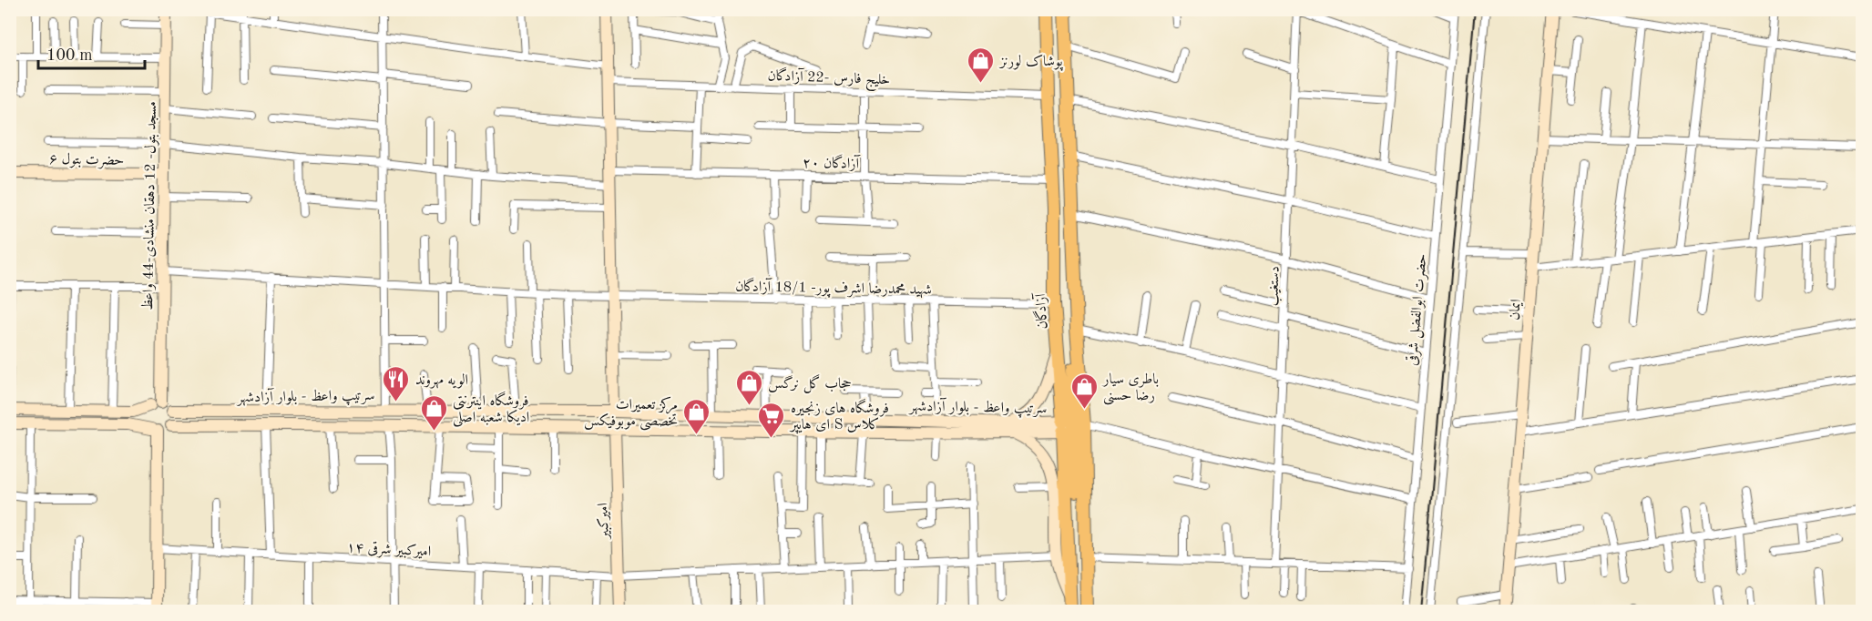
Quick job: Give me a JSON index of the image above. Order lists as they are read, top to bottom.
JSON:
{
  "streets": {
    "main road": [
      "حضرت بتول ۶",
      "مسجد بتول- 12 دهقان منشادی-44 واعظ",
      "ایمان",
      "آزادگان",
      "سرتیپ واعظ - بلوار آزادشهر",
      "امیرکبیر"
    ],
    "street": [
      "خلیج فارس -22 آزادگان",
      "۲۰ آزادگان",
      "دستغیب",
      "شهید محمدرضا اشرف پور- 18/1 آزادگان",
      "حضرت ابوالفضل شرقی",
      "۱۴ امیرکبیر شرقی"
    ]
  },
  "crossings": [
    ["خلیج فارس -22 آزادگان", "آزادگان"],
    ["حضرت بتول ۶", "مسجد بتول- 12 دهقان منشادی-44 واعظ"],
    ["۲۰ آزادگان", "آزادگان"],
    ["مسجد بتول- 12 دهقان منشادی-44 واعظ", "شهید محمدرضا اشرف پور- 18/1 آزادگان"],
    ["مسجد بتول- 12 دهقان منشادی-44 واعظ", "سرتیپ واعظ - بلوار آزادشهر"],
    ["شهید محمدرضا اشرف پور- 18/1 آزادگان", "آزادگان"],
    ["آزادگان", "سرتیپ واعظ - بلوار آزادشهر"],
    ["سرتیپ واعظ - بلوار آزادشهر", "امیرکبیر"],
    ["امیرکبیر", "۱۴ امیرکبیر شرقی"]
  ],
  "places": {
    "shop": [
      "پوشاک لورنز",
      "حجاب گل نرگس",
      "باطری سیار رضا حسنی",
      "فروشگاه اینترنتی ادیکا شعبه اصلی",
      "مرکز تعمیرات تخصصی موبوفیکس"
    ],
    "restaurant": ["الویه مهروند"],
    "supermarket": ["فروشگاه های زنجیره ای هایپر S کلاس"]
  },
  "scale_bar": "100 m"
}
